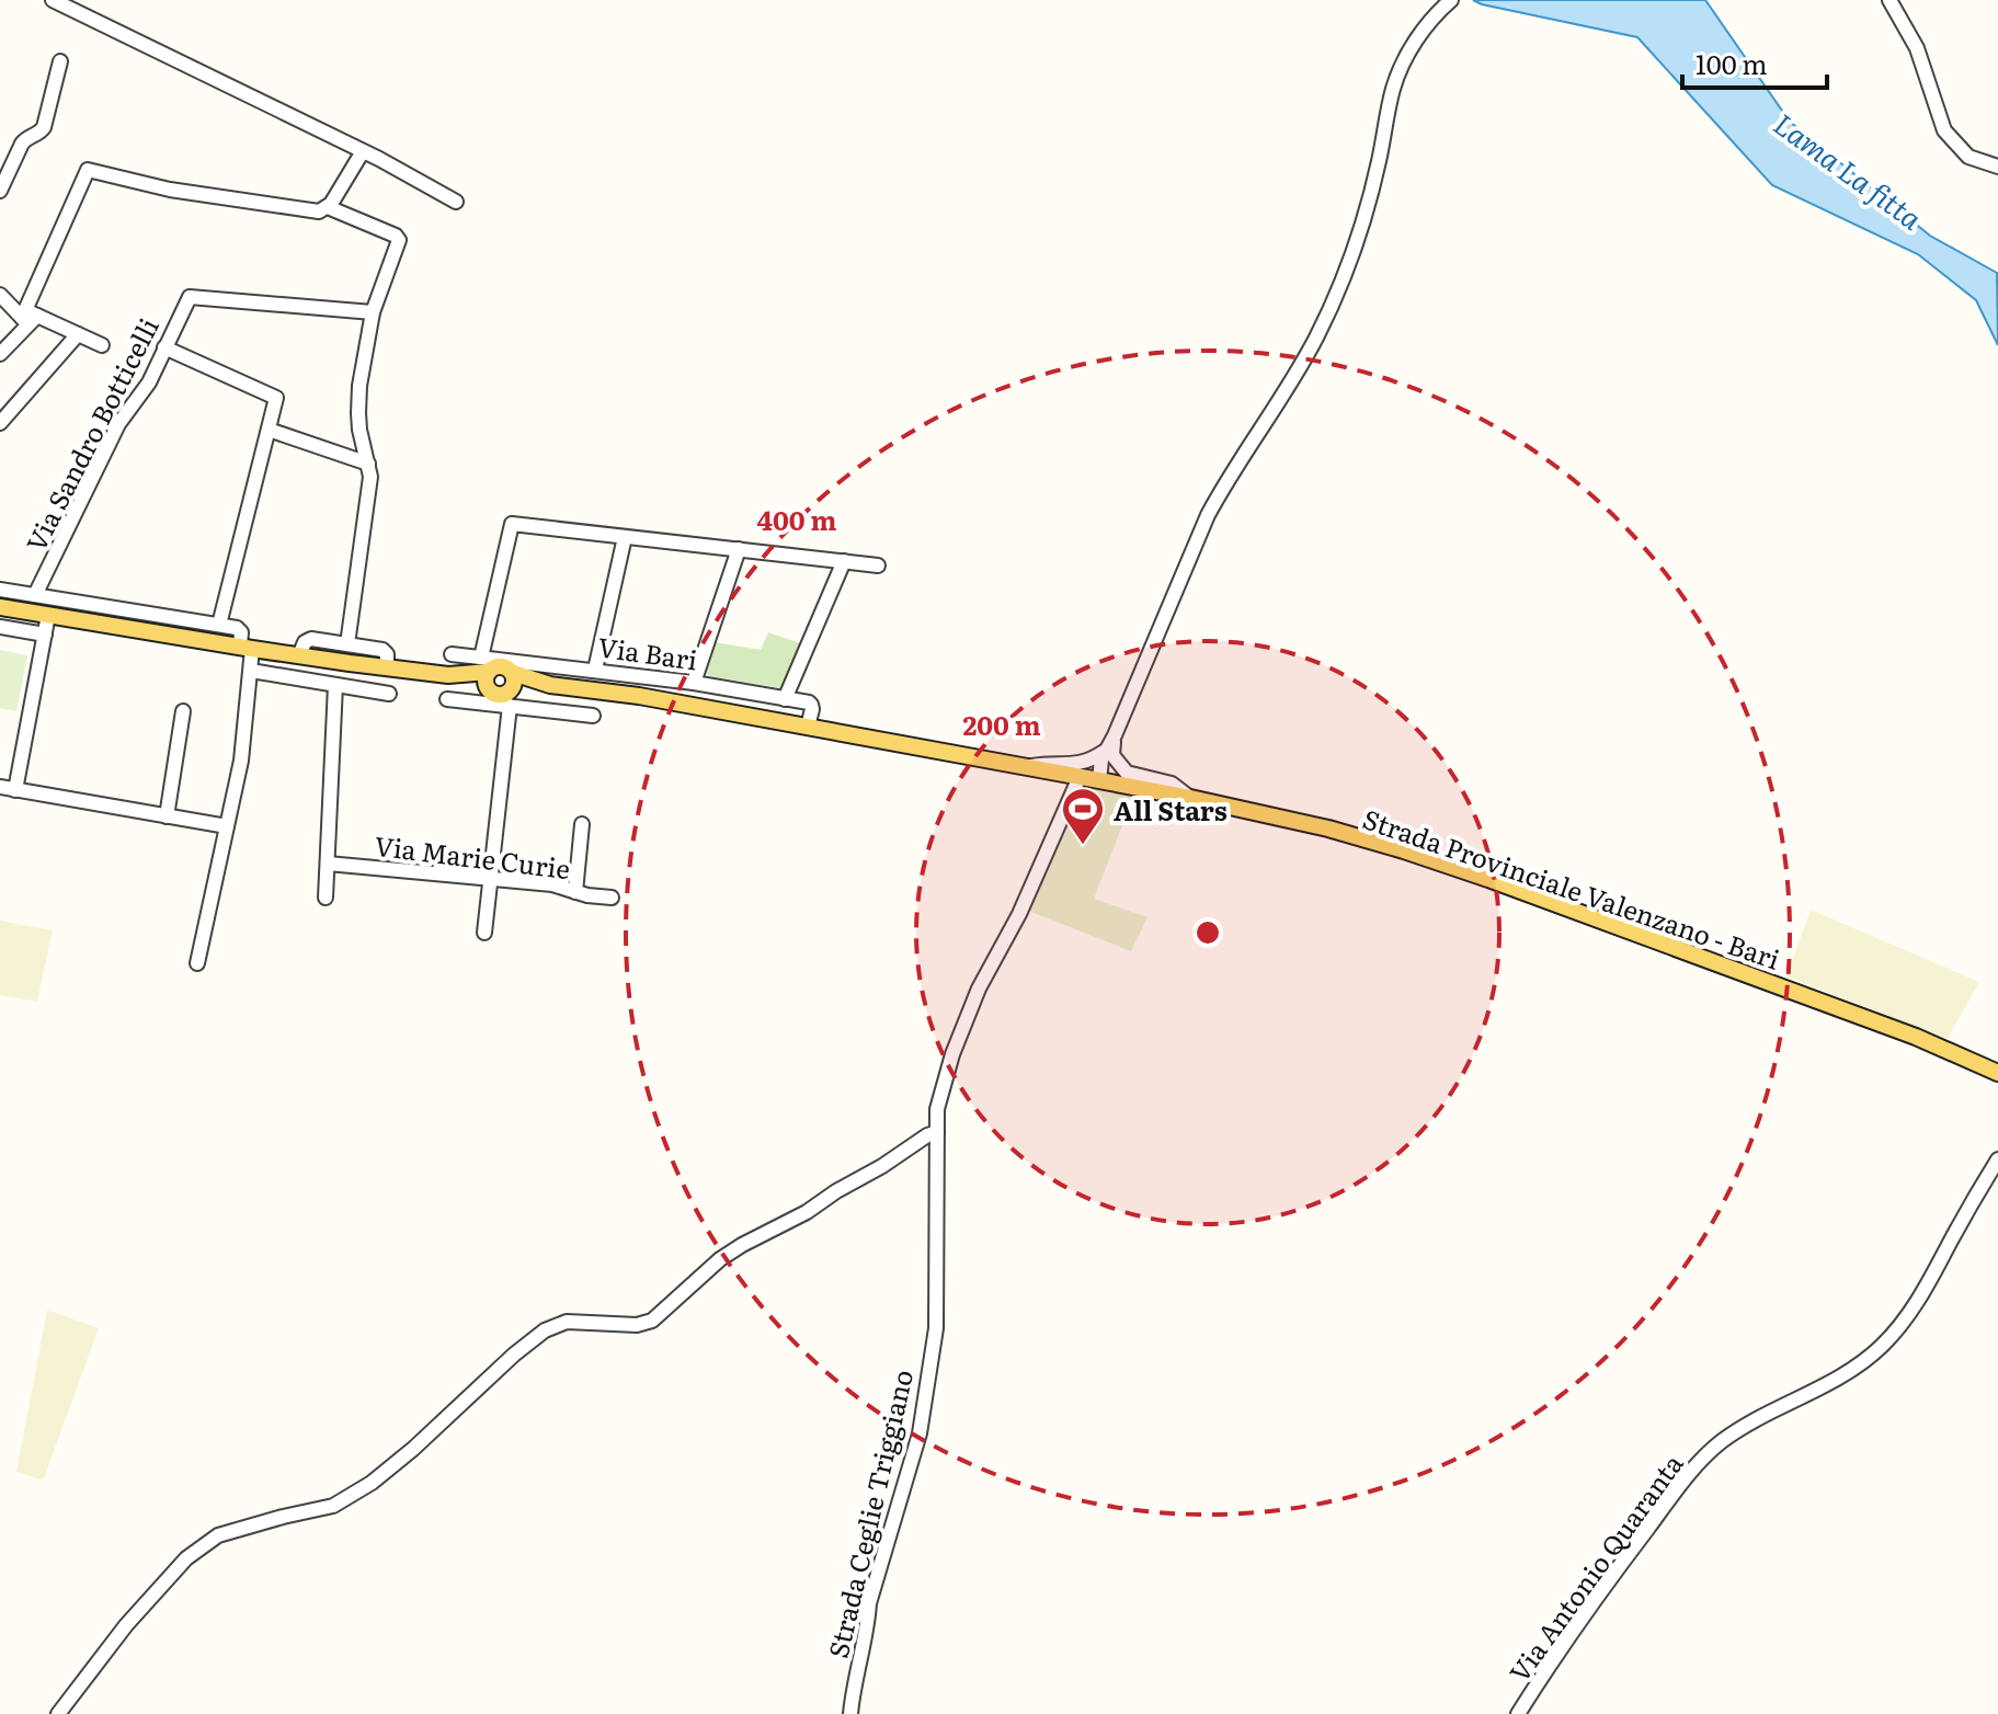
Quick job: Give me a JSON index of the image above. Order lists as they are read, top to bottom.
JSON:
{
  "streets": {
    "main road": ["Via Bari", "Strada Provinciale Valenzano - Bari"],
    "street": [
      "Via Sandro Botticelli",
      "Via Marie Curie",
      "Strada Ceglie Triggiano",
      "Via Antonio Quaranta"
    ]
  },
  "crossings": [
    ["Via Bari", "Strada Provinciale Valenzano - Bari"],
    ["Strada Provinciale Valenzano - Bari", "Strada Ceglie Triggiano"]
  ],
  "water": ["Lama La fitta"],
  "places": {
    "sports": ["All Stars"]
  },
  "scale_bar": "100 m",
  "rings": ["400 m", "200 m"]
}
